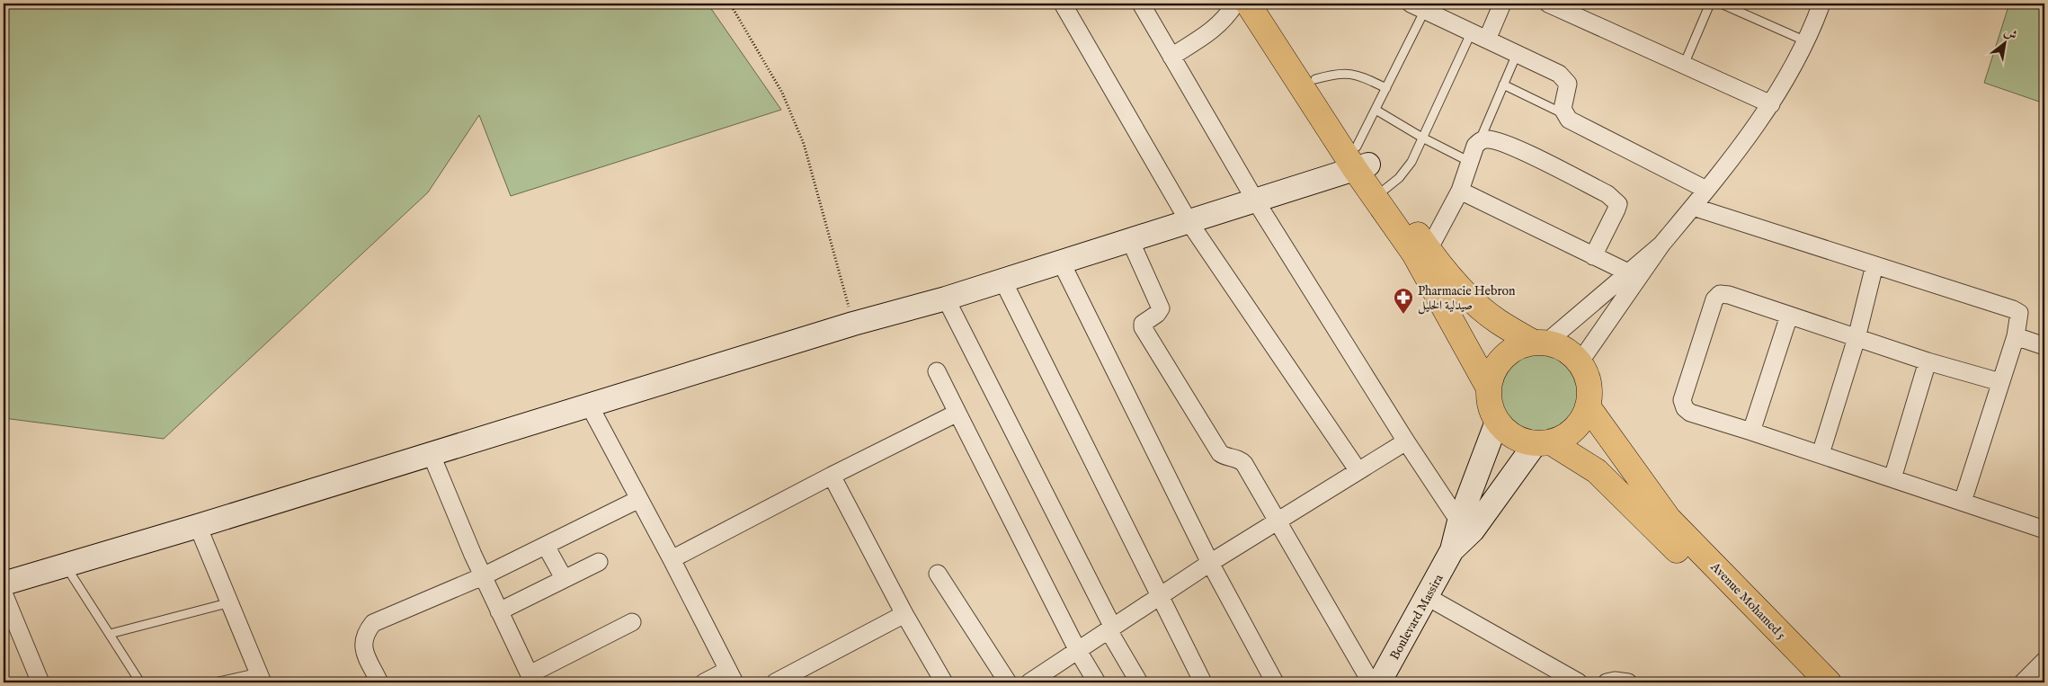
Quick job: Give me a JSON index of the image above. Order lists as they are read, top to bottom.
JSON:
{
  "streets": {
    "main road": ["Avenue Mohamed 5"],
    "street": ["Boulevard Massira"]
  },
  "places": {
    "pharmacy": ["Pharmacie Hebron صيدلية الخليل"]
  },
  "north": "top right"
}
